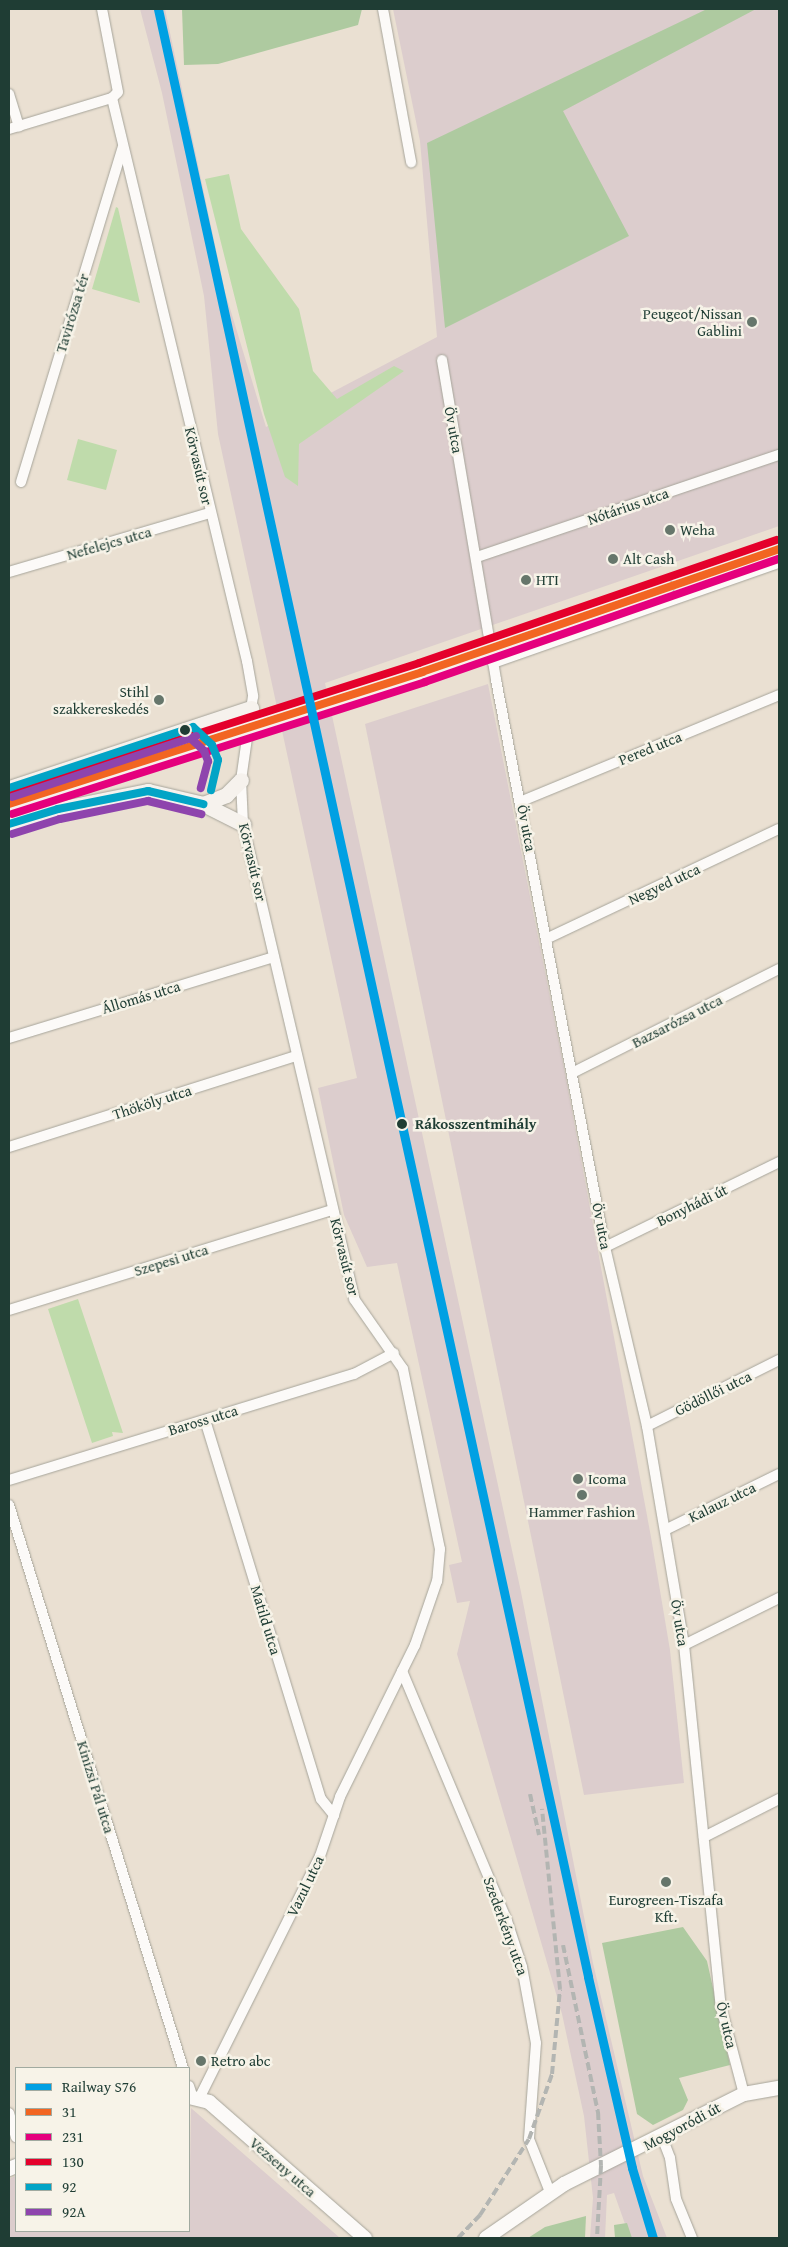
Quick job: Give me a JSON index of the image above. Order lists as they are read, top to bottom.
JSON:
{
  "streets": {
    "street": [
      "Tavirózsa tér",
      "Öv utca",
      "Körvasút sor",
      "Nótárius utca",
      "Nefelejcs utca",
      "Pered utca",
      "Negyed utca",
      "Állomás utca",
      "Bazsarózsa utca",
      "Thököly utca",
      "Bonyhádi út",
      "Szepesi utca",
      "Gödöllői utca",
      "Baross utca",
      "Kalauz utca",
      "Matild utca",
      "Kinizsi Pál utca",
      "Vazul utca",
      "Szederkény utca",
      "Mogyoródi út",
      "Vezseny utca"
    ]
  },
  "crossings": [
    ["Tavirózsa tér", "Körvasút sor"],
    ["Öv utca", "Nótárius utca"],
    ["Öv utca", "Pered utca"],
    ["Öv utca", "Negyed utca"],
    ["Öv utca", "Bazsarózsa utca"],
    ["Öv utca", "Bonyhádi út"],
    ["Öv utca", "Gödöllői utca"],
    ["Öv utca", "Kalauz utca"],
    ["Öv utca", "Mogyoródi út"],
    ["Körvasút sor", "Nefelejcs utca"],
    ["Körvasút sor", "Állomás utca"],
    ["Körvasút sor", "Thököly utca"],
    ["Körvasút sor", "Szepesi utca"],
    ["Körvasút sor", "Baross utca"],
    ["Körvasút sor", "Vazul utca"],
    ["Körvasút sor", "Szederkény utca"],
    ["Baross utca", "Matild utca"],
    ["Matild utca", "Vazul utca"],
    ["Vazul utca", "Szederkény utca"],
    ["Vazul utca", "Vezseny utca"],
    ["Szederkény utca", "Mogyoródi út"]
  ],
  "places": [
    "Peugeot/Nissan Gablini",
    "Weha",
    "Alt Cash",
    "HTI",
    "Stihl szakkereskedés",
    "Rákosszentmihály",
    "Icoma",
    "Hammer Fashion",
    "Eurogreen-Tiszafa Kft.",
    "Retro abc"
  ],
  "lines": [
    "rail line S76",
    "transit line 130",
    "transit line 31",
    "transit line 231",
    "transit line 92",
    "transit line 92A"
  ],
  "legend": [
    "Railway S76",
    "31",
    "231",
    "130",
    "92",
    "92A"
  ]
}
